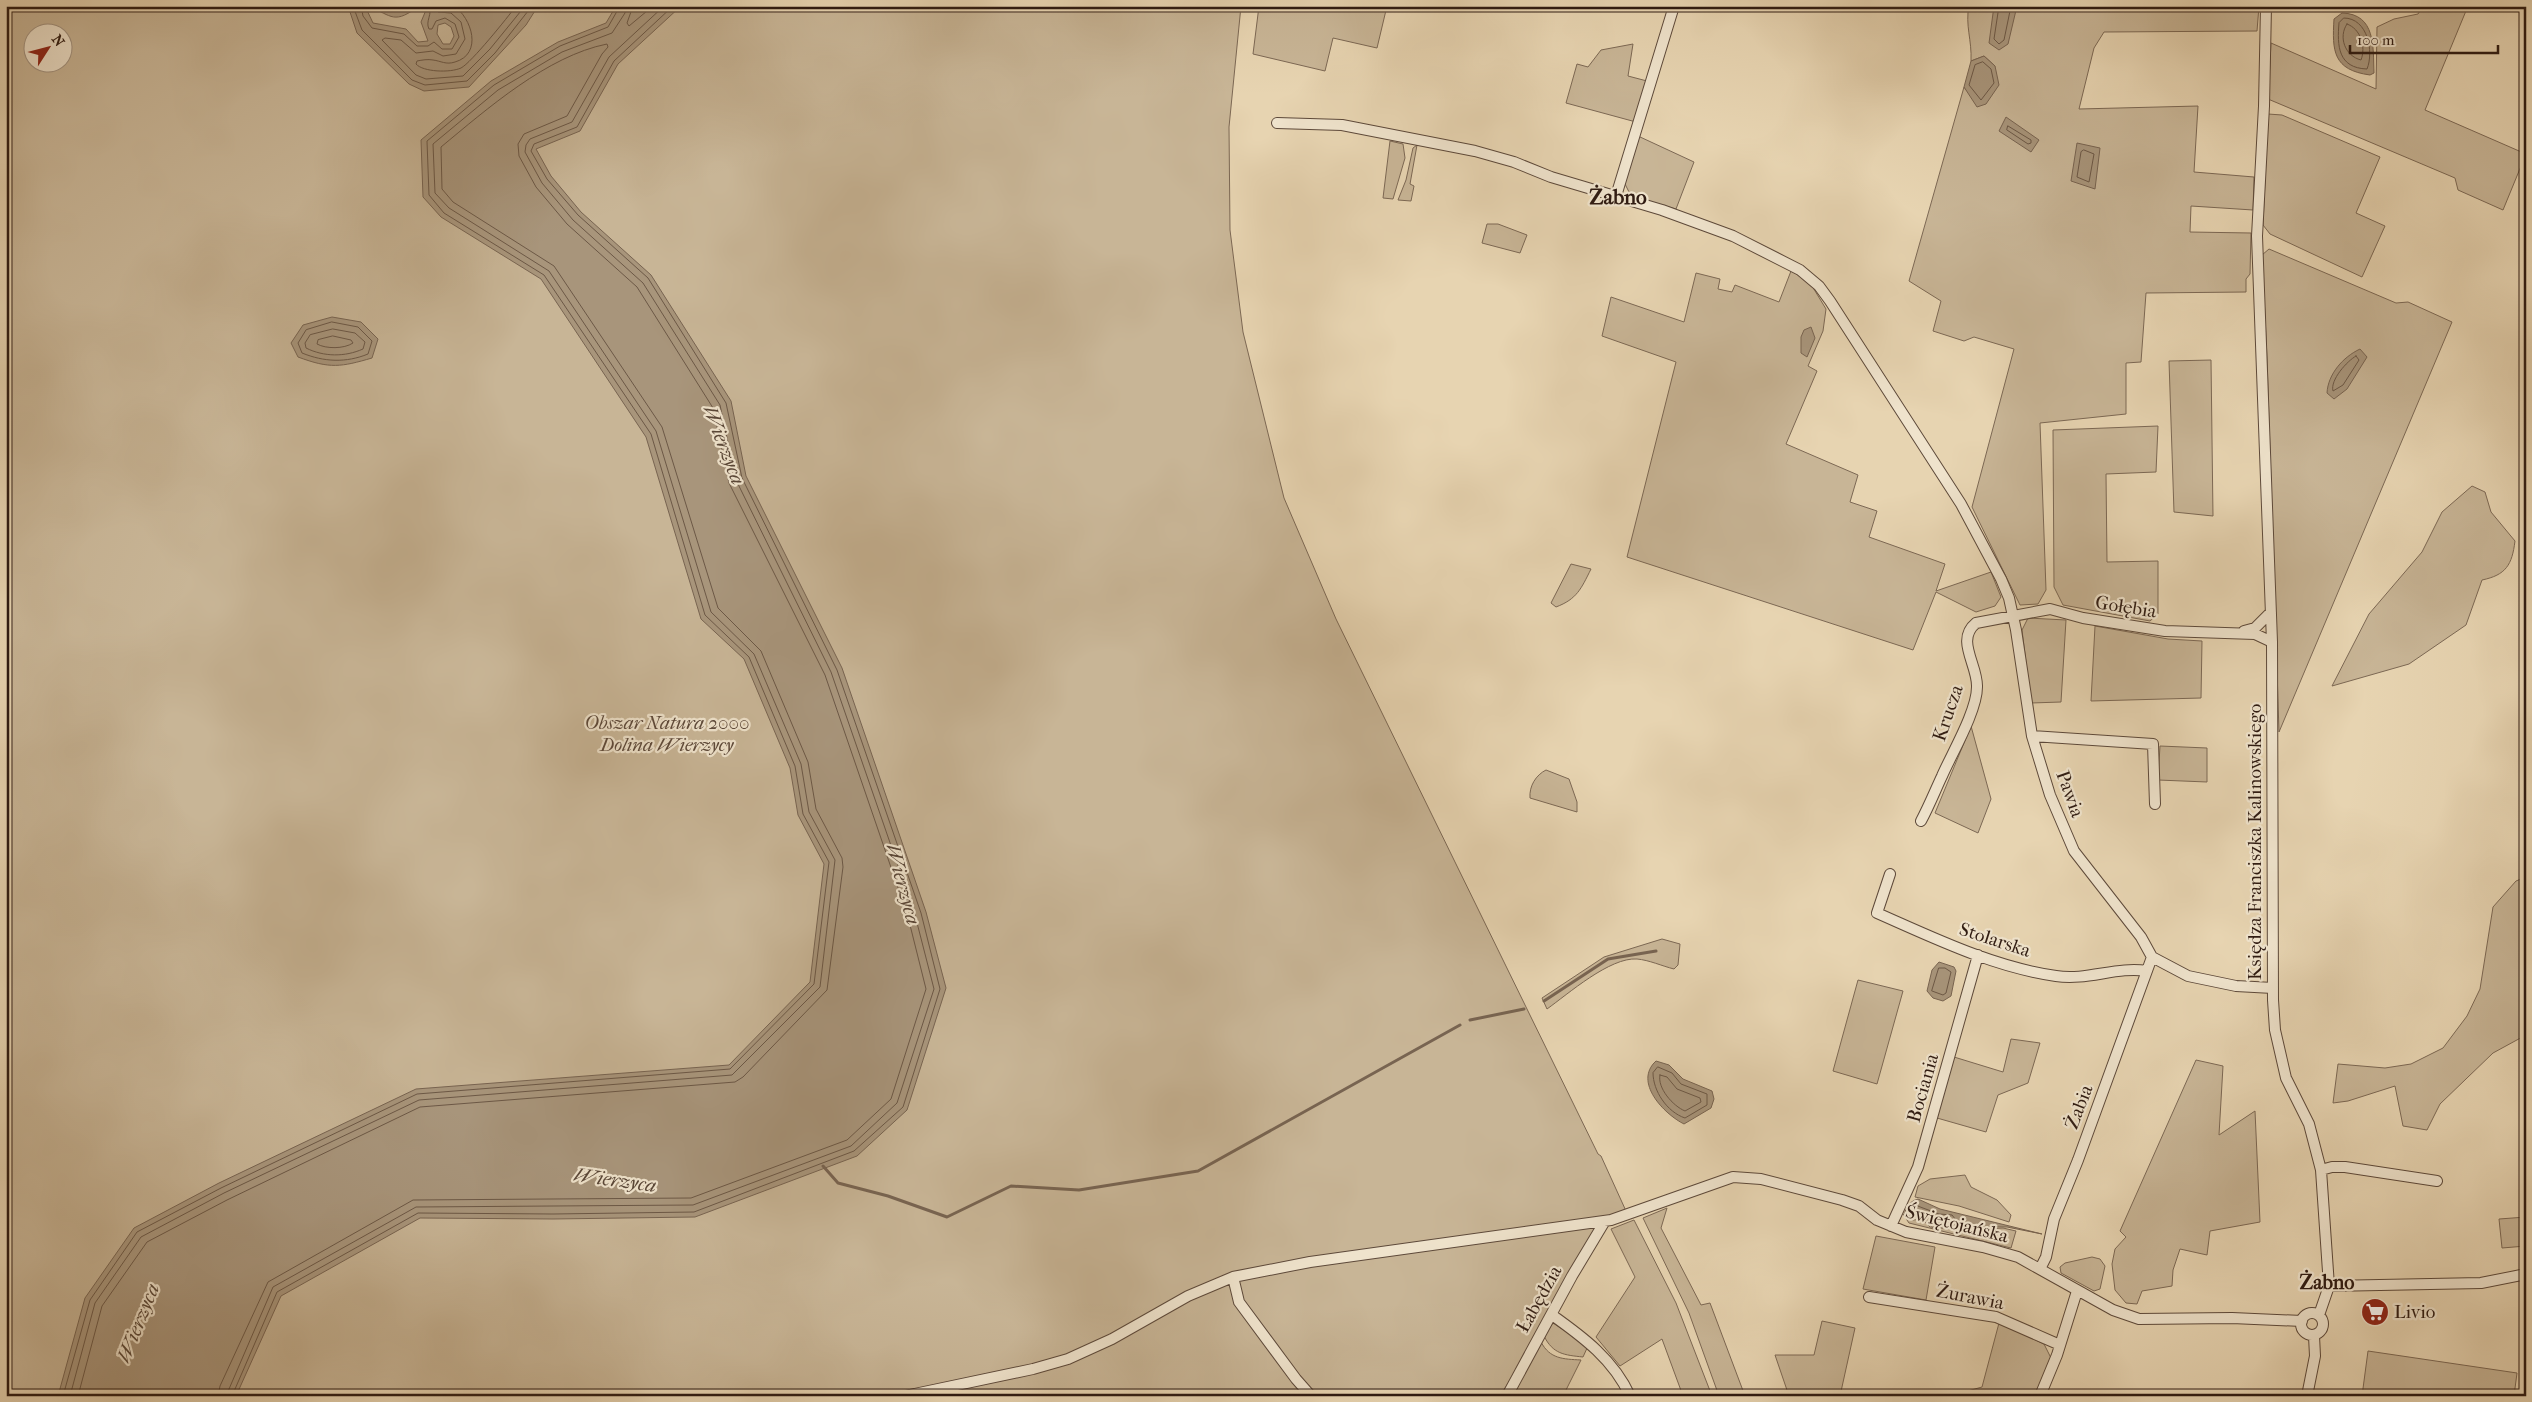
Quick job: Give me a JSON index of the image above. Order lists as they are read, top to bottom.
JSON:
{
  "streets": {
    "street": [
      "Gołębia",
      "Krucza",
      "Pawia",
      "Księdza Franciszka Kalinowskiego",
      "Stolarska",
      "Bociania",
      "Żabia",
      "Świętojańska",
      "Żurawia",
      "Łabędzia"
    ]
  },
  "crossings": [
    ["Gołębia", "Krucza"],
    ["Gołębia", "Pawia"],
    ["Gołębia", "Księdza Franciszka Kalinowskiego"],
    ["Krucza", "Pawia"],
    ["Pawia", "Żabia"],
    ["Księdza Franciszka Kalinowskiego", "Świętojańska"],
    ["Stolarska", "Bociania"],
    ["Stolarska", "Żabia"],
    ["Bociania", "Świętojańska"],
    ["Żabia", "Świętojańska"],
    ["Świętojańska", "Łabędzia"]
  ],
  "districts": ["Żabno", "Żabno"],
  "water": ["Wierzyca"],
  "parks": ["Obszar Natura 2000 Dolina Wierzycy"],
  "places": {
    "supermarket": ["Livio"]
  },
  "scale_bar": "100 m",
  "north": "top right"
}
